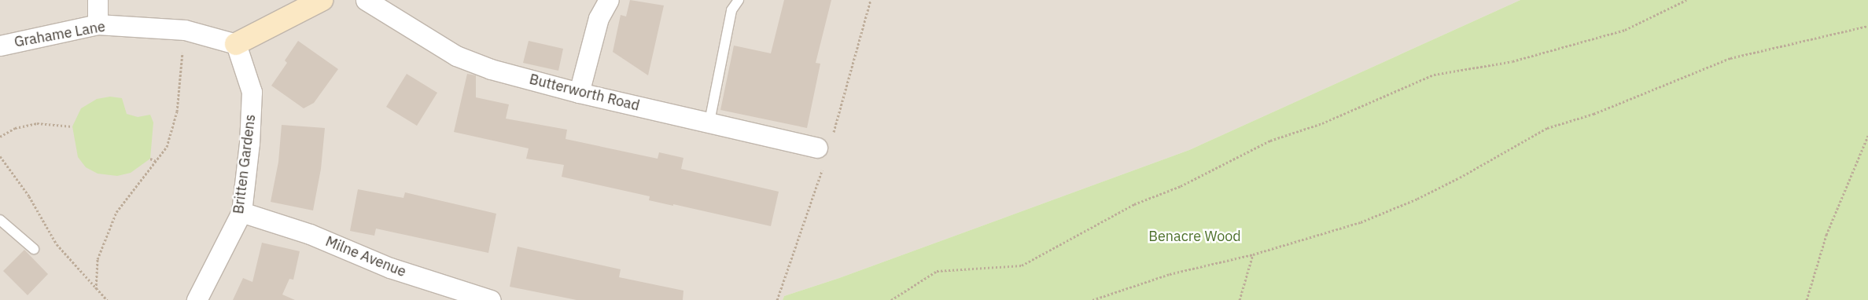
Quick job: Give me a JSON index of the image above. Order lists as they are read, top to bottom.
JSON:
{
  "streets": {
    "street": [
      "Grahame Lane",
      "Butterworth Road",
      "Britten Gardens",
      "Milne Avenue"
    ]
  },
  "crossings": [
    ["Grahame Lane", "Britten Gardens"],
    ["Britten Gardens", "Milne Avenue"]
  ],
  "parks": ["Benacre Wood"]
}
